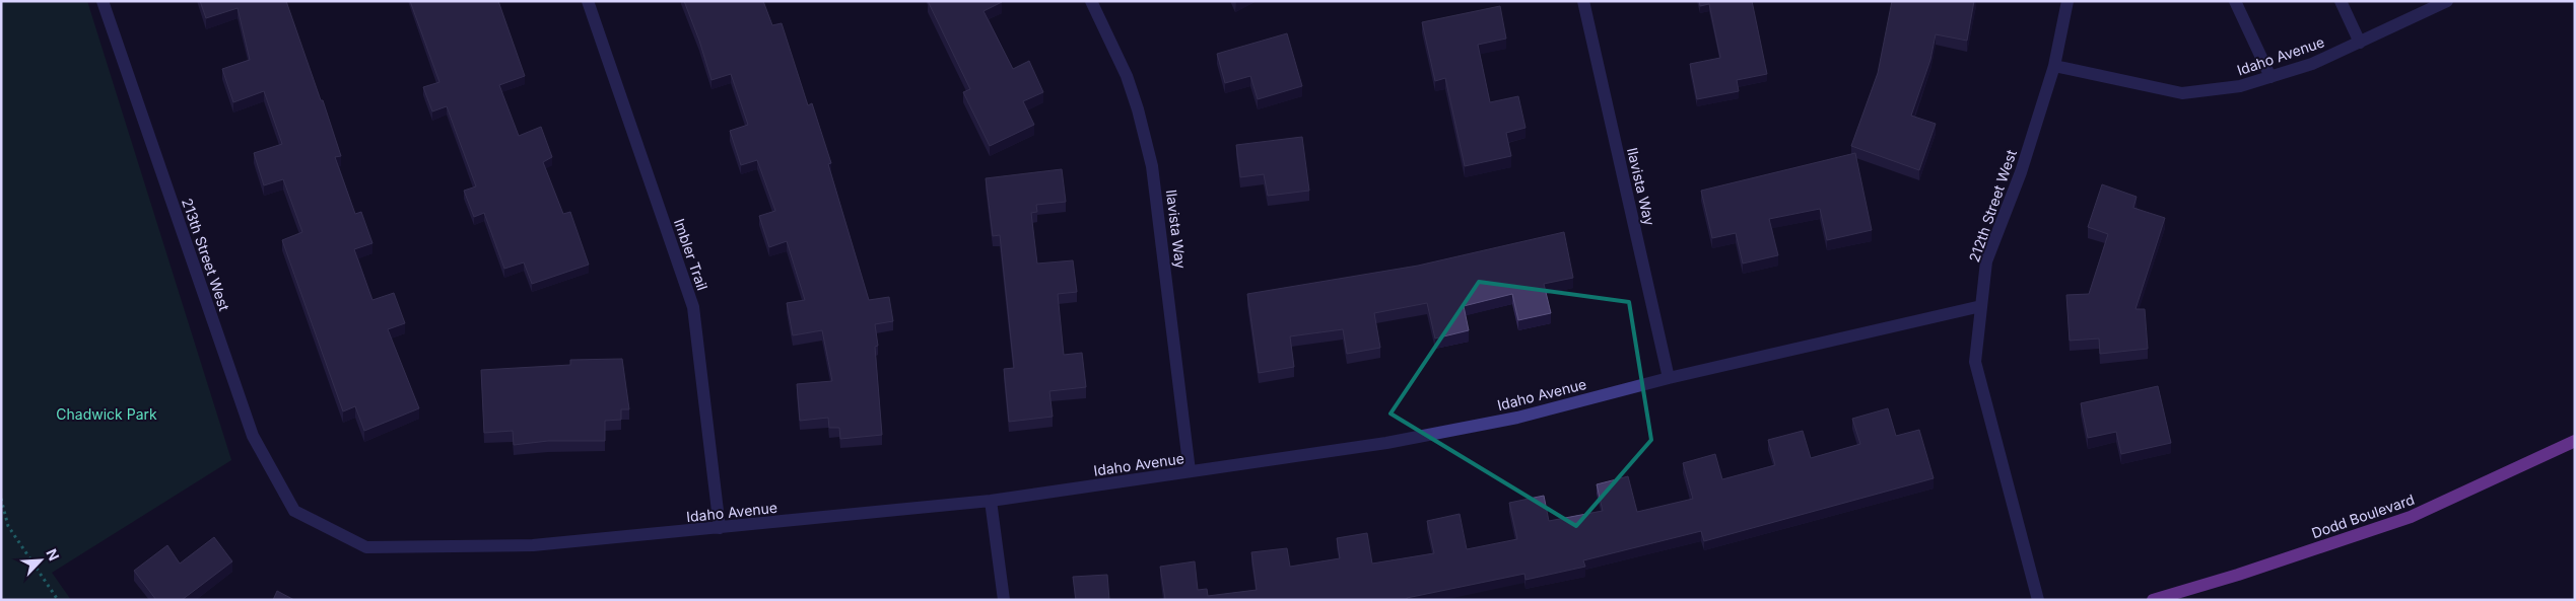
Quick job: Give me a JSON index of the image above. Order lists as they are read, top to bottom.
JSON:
{
  "streets": {
    "main road": ["Dodd Boulevard"],
    "street": [
      "Idaho Avenue",
      "Ilavista Way",
      "212th Street West",
      "213th Street West",
      "Imbler Trail"
    ]
  },
  "crossings": [
    ["Idaho Avenue", "Ilavista Way"],
    ["Idaho Avenue", "212th Street West"],
    ["Idaho Avenue", "213th Street West"],
    ["Idaho Avenue", "Imbler Trail"]
  ],
  "parks": ["Chadwick Park"],
  "north": "top right"
}
